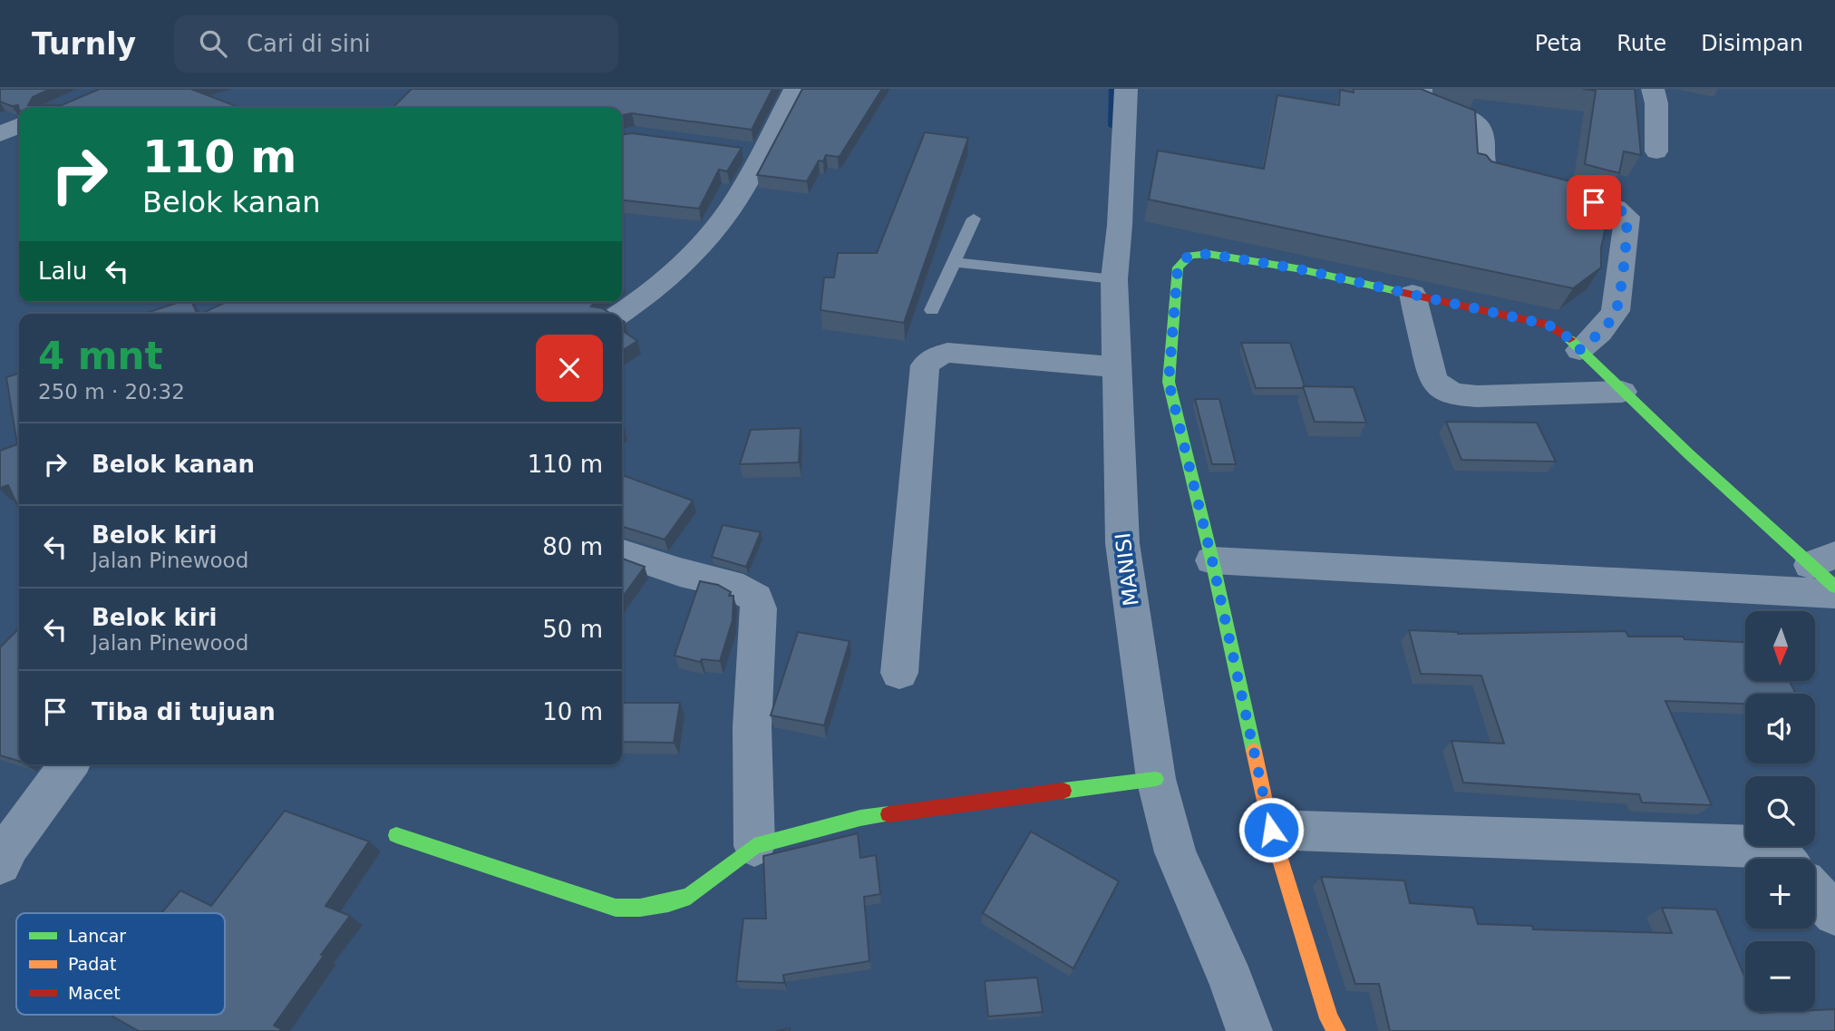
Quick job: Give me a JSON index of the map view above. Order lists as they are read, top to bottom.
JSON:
{
  "streets": {
    "street": ["MANISI"]
  },
  "legend": ["Lancar", "Padat", "Macet"],
  "north": "bottom",
  "page": {
    "header": "Turnly",
    "search": "Cari di sini",
    "nav": ["Peta", "Rute", "Disimpan"],
    "turn": ["110 m", "Belok kanan"],
    "then": "Lalu",
    "heading": ["4 mnt", "250 m · 20:32"],
    "list": [
      {
        "name": "Belok kanan",
        "value": "110 m"
      },
      {
        "name": "Belok kiri",
        "note": "Jalan Pinewood",
        "value": "80 m"
      },
      {
        "name": "Belok kiri",
        "note": "Jalan Pinewood",
        "value": "50 m"
      },
      {
        "name": "Tiba di tujuan",
        "value": "10 m"
      }
    ],
    "map_buttons": ["+", "−"]
  }
}
